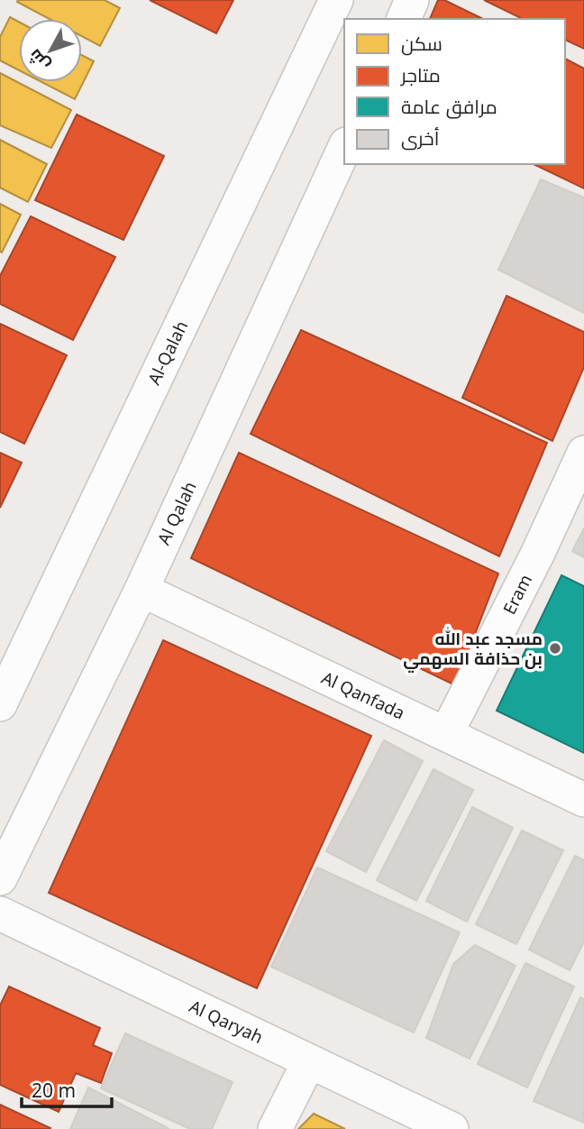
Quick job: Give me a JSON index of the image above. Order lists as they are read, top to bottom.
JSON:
{
  "streets": {
    "street": [
      "Al-Qalah",
      "Al Qalah",
      "Eram",
      "Al Qanfada",
      "Al Qaryah"
    ]
  },
  "crossings": [
    ["Al Qalah", "Al Qanfada"],
    ["Eram", "Al Qanfada"]
  ],
  "places": ["مسجد عبد الله بن حذافة السهمي"],
  "legend": [
    "سكن",
    "متاجر",
    "مرافق عامة",
    "أخرى"
  ],
  "scale_bar": "20 m",
  "north": "bottom left"
}
